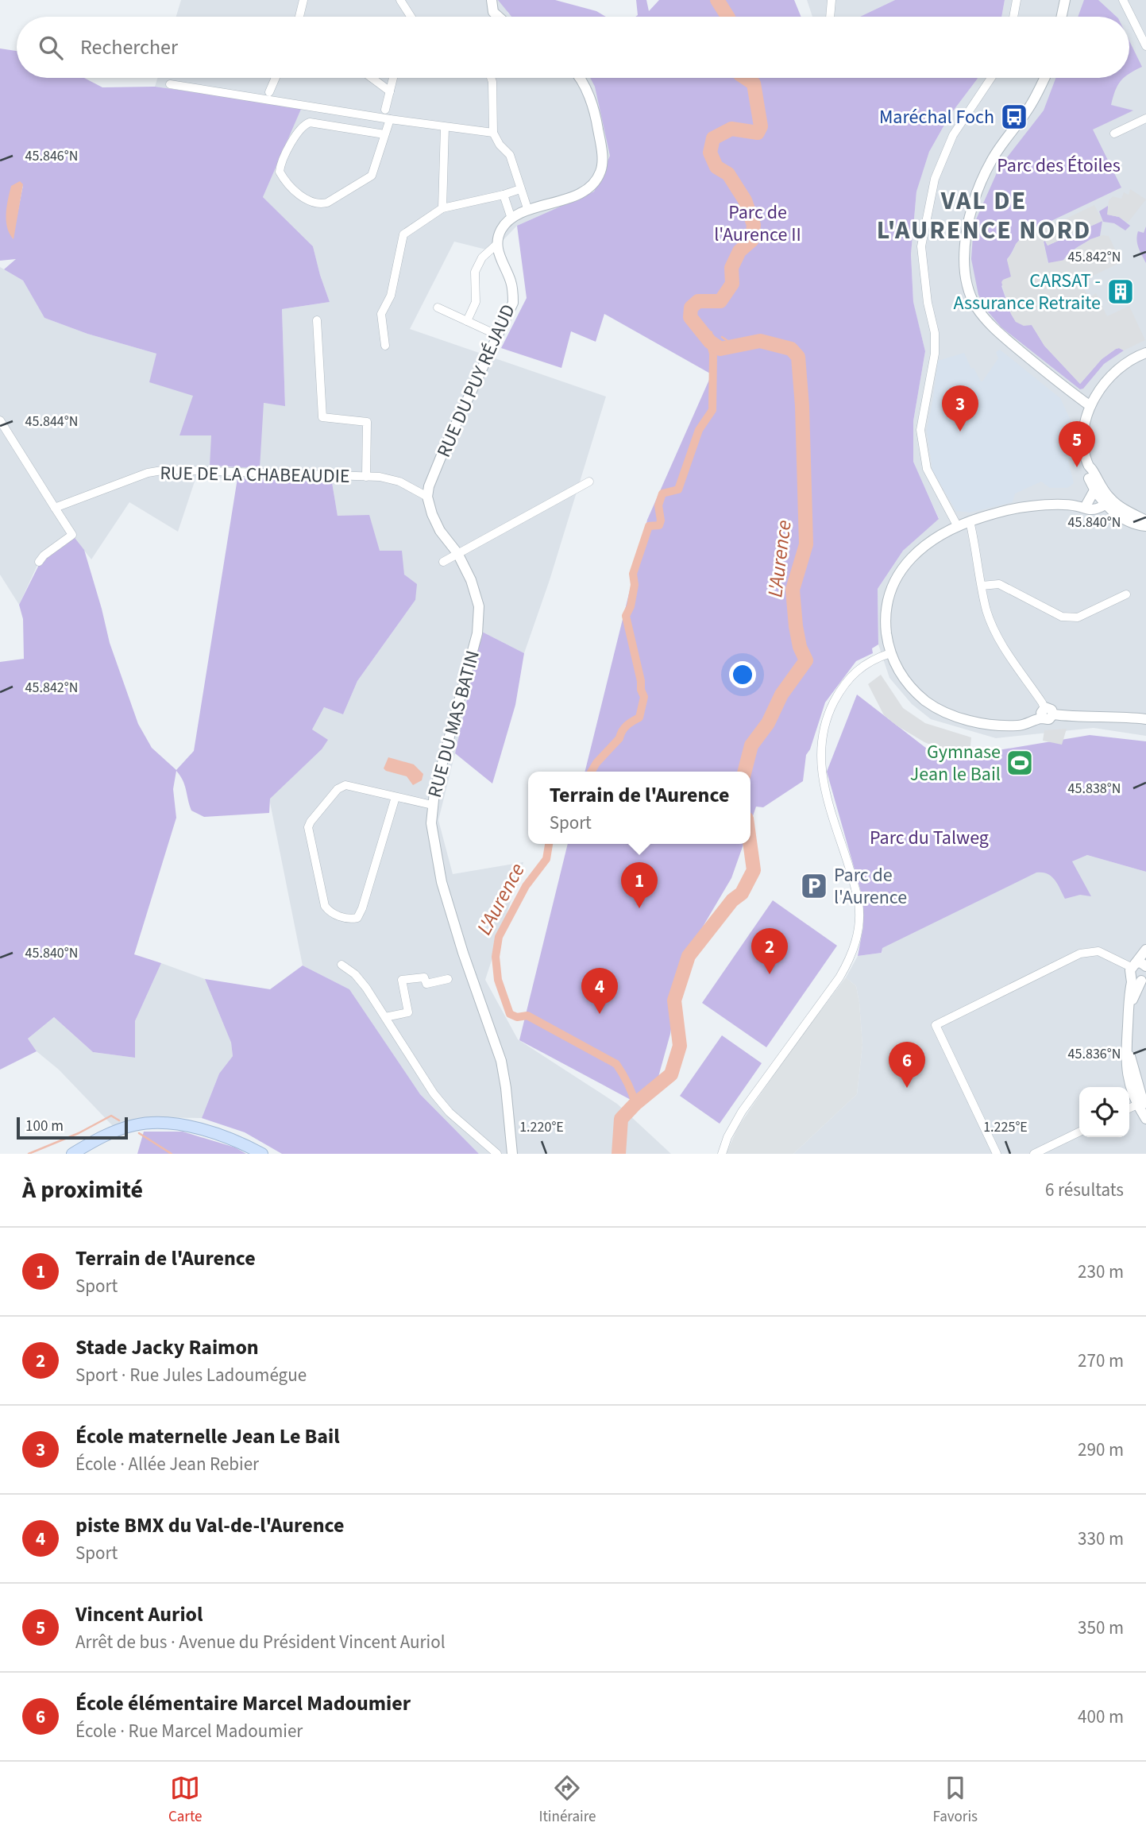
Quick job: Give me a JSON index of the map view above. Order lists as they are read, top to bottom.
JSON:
{
  "streets": {
    "street": ["RUE DU PUY RÉJAUD", "RUE DE LA CHABEAUDIE", "RUE DU MAS BATIN"]
  },
  "crossings": [
    ["RUE DU PUY RÉJAUD", "RUE DE LA CHABEAUDIE"],
    ["RUE DU PUY RÉJAUD", "RUE DU MAS BATIN"],
    ["RUE DE LA CHABEAUDIE", "RUE DU MAS BATIN"]
  ],
  "districts": ["VAL DE L'AURENCE NORD"],
  "water": ["L'Aurence"],
  "parks": ["Parc des Étoiles", "Parc de l'Aurence II", "Parc du Talweg"],
  "places": {
    "bus stop": ["Maréchal Foch"],
    "building": ["CARSAT - Assurance Retraite"],
    "sports": ["Gymnase Jean le Bail"],
    "parking": ["Parc de l'Aurence"]
  },
  "scale_bar": "100 m",
  "page": {
    "search": "Rechercher",
    "pins": [
      "3",
      "5",
      "1",
      "2",
      "4",
      "6"
    ],
    "popup": ["Terrain de l'Aurence", "Sport"],
    "scale": "100 m",
    "heading": ["À proximité", "6 résultats"],
    "list": [
      {
        "mark": "1",
        "name": "Terrain de l'Aurence",
        "note": "Sport",
        "value": "230 m"
      },
      {
        "mark": "2",
        "name": "Stade Jacky Raimon",
        "note": "Sport · Rue Jules Ladoumégue",
        "value": "270 m"
      },
      {
        "mark": "3",
        "name": "École maternelle Jean Le Bail",
        "note": "École · Allée Jean Rebier",
        "value": "290 m"
      },
      {
        "mark": "4",
        "name": "piste BMX du Val-de-l'Aurence",
        "note": "Sport",
        "value": "330 m"
      },
      {
        "mark": "5",
        "name": "Vincent Auriol",
        "note": "Arrêt de bus · Avenue du Président Vincent Auriol",
        "value": "350 m"
      },
      {
        "mark": "6",
        "name": "École élémentaire Marcel Madoumier",
        "note": "École · Rue Marcel Madoumier",
        "value": "400 m"
      }
    ],
    "nav": ["Carte", "Itinéraire", "Favoris"]
  },
  "coordinates": [
    "45.846°N",
    "45.842°N",
    "45.844°N",
    "45.840°N",
    "45.838°N",
    "45.836°N",
    "1.220°E",
    "1.225°E"
  ]
}
